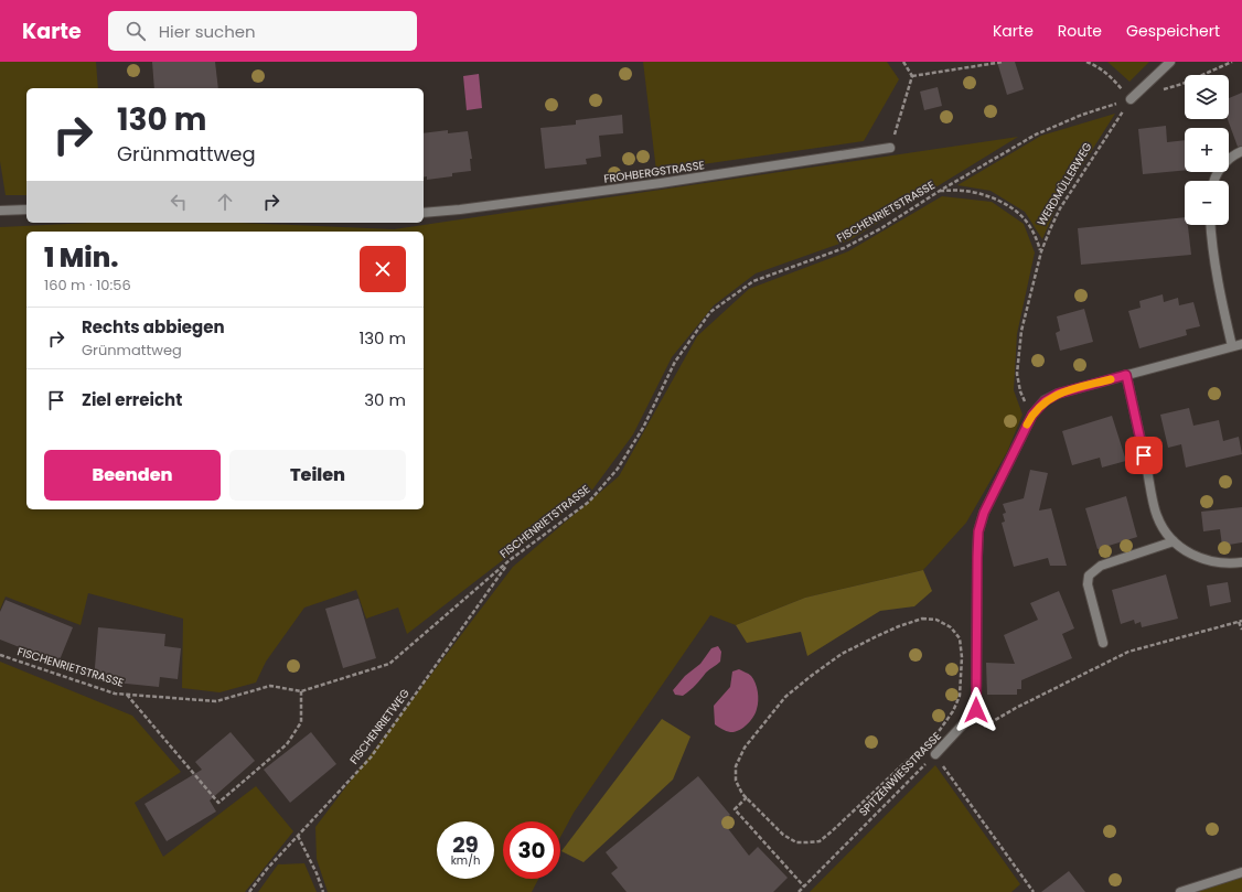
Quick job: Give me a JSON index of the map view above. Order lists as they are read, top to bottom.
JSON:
{
  "streets": {
    "street": ["FROHBERGSTRASSE", "SPITZENWIESSTRASSE"],
    "path": ["WERDMÜLLERWEG", "FISCHENRIETSTRASSE", "FISCHENRIETWEG"]
  },
  "crossings": [
    ["WERDMÜLLERWEG", "FISCHENRIETSTRASSE"],
    ["FISCHENRIETSTRASSE", "FISCHENRIETWEG"]
  ],
  "page": {
    "header": "Karte",
    "search": "Hier suchen",
    "nav": ["Karte", "Route", "Gespeichert"],
    "map_buttons": ["+", "−"],
    "turn": ["130 m", "Grünmattweg"],
    "heading": ["1 Min.", "160 m · 10:56"],
    "list": [
      {
        "name": "Rechts abbiegen",
        "note": "Grünmattweg",
        "value": "130 m"
      },
      {
        "name": "Ziel erreicht",
        "value": "30 m"
      }
    ],
    "buttons": ["Beenden", "Teilen"],
    "speed": "29 km/h",
    "limit": "30"
  }
}
